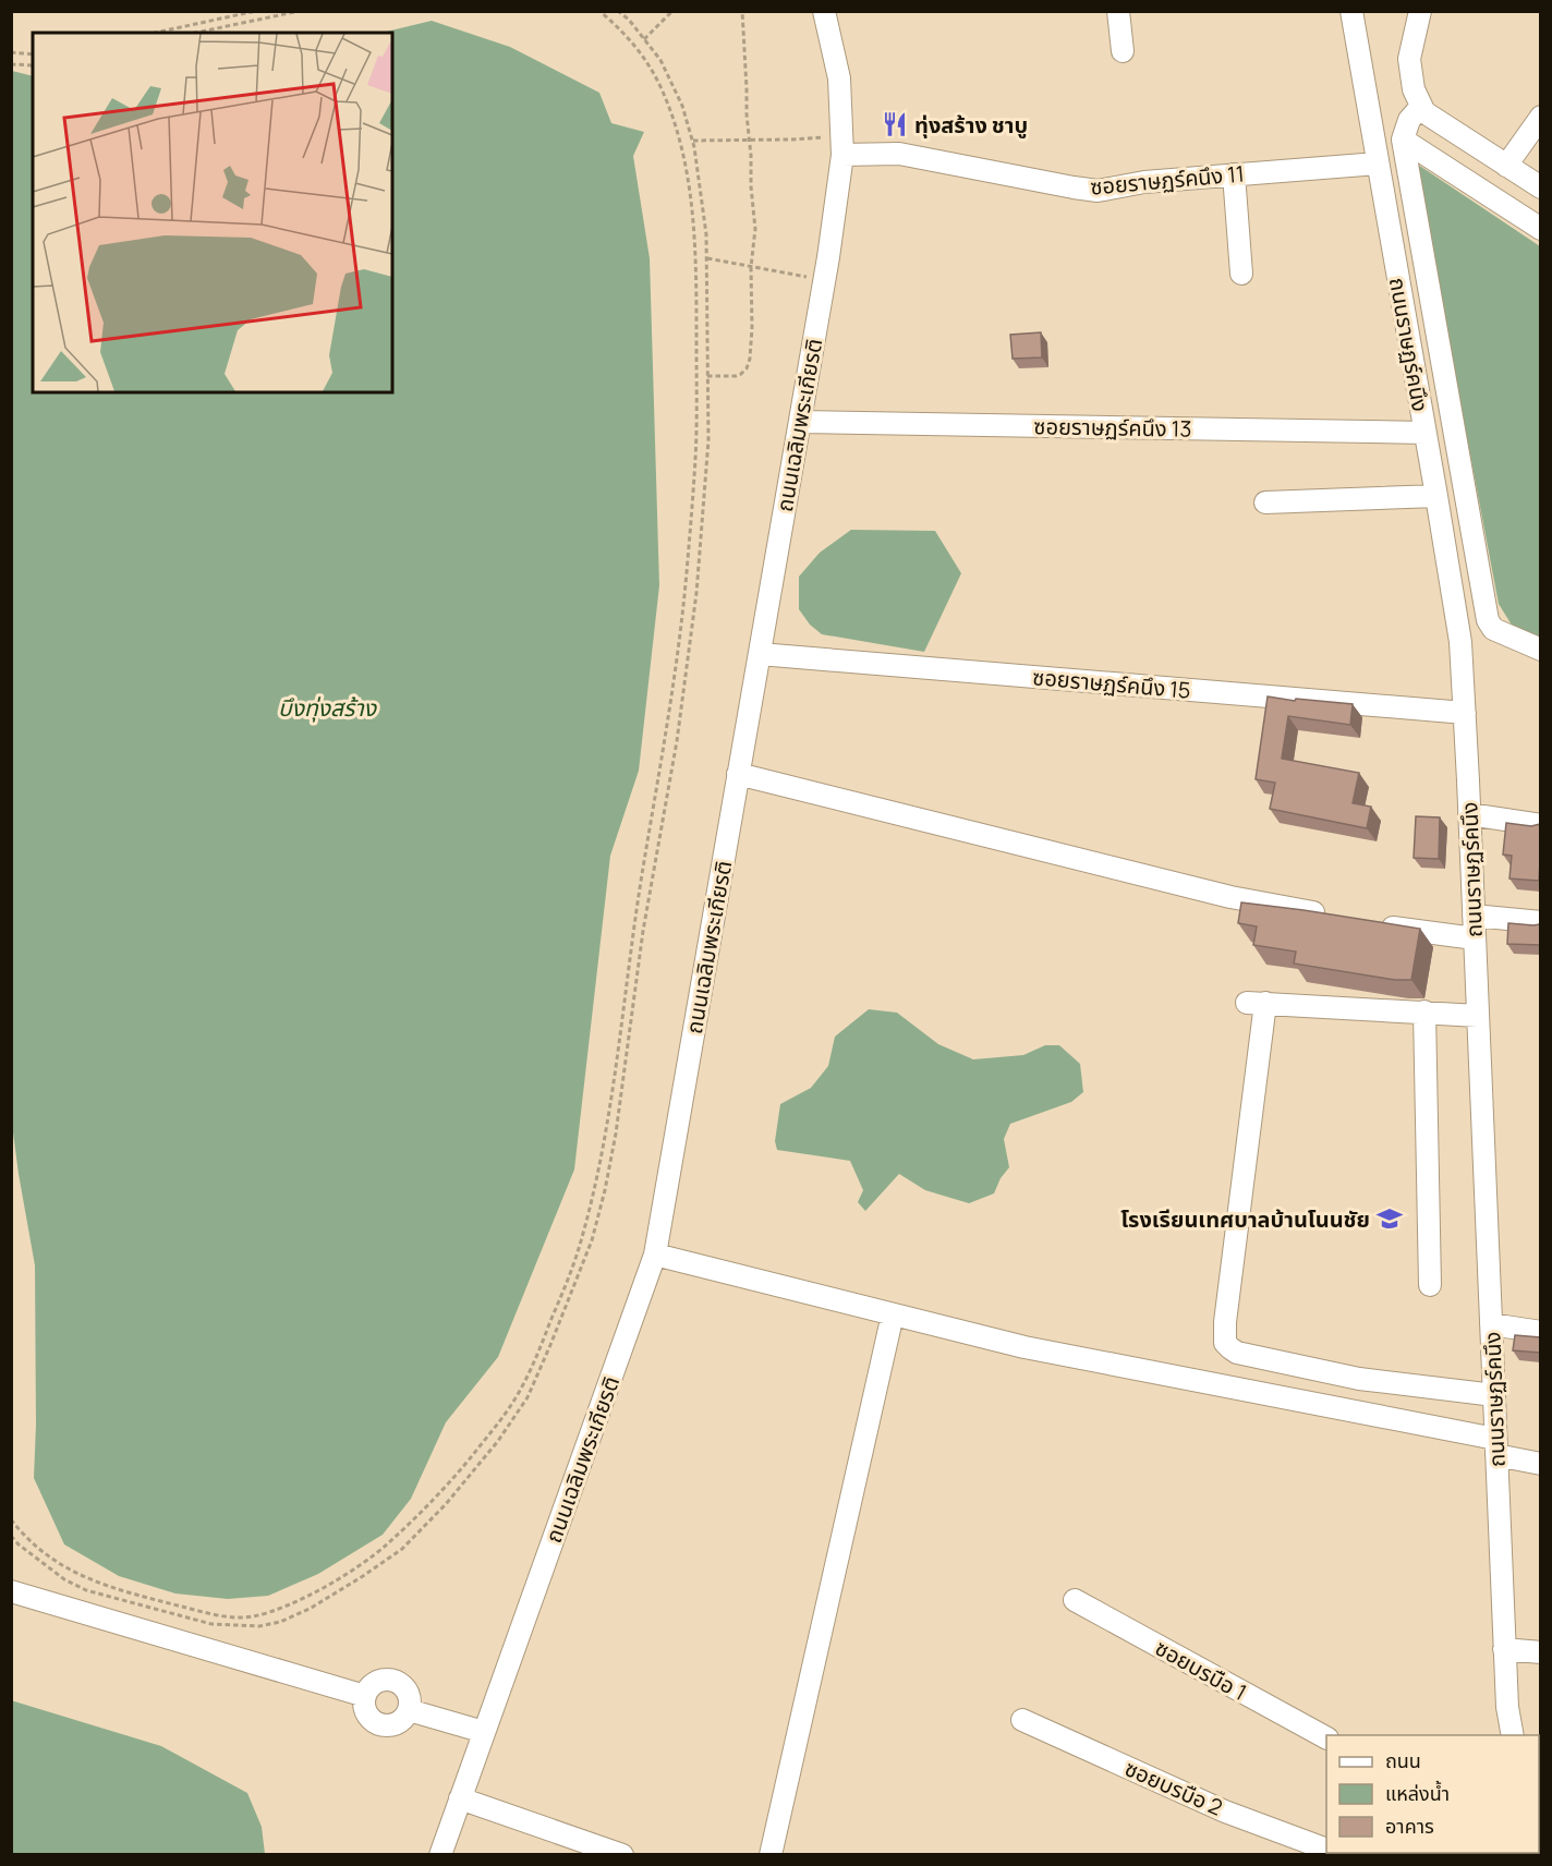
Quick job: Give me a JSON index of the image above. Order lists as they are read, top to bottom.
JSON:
{
  "streets": {
    "street": [
      "ซอยราษฏร์คนึง 11",
      "ถนนราษฏร์คนึง",
      "ถนนเฉลิมพระเกียรติ",
      "ซอยราษฏร์คนึง 13",
      "ซอยราษฏร์คนึง 15",
      "ซอยบรบือ 1",
      "ซอยบรบือ 2"
    ]
  },
  "crossings": [
    ["ซอยราษฏร์คนึง 11", "ถนนราษฏร์คนึง"],
    ["ซอยราษฏร์คนึง 11", "ถนนเฉลิมพระเกียรติ"],
    ["ถนนราษฏร์คนึง", "ซอยราษฏร์คนึง 13"],
    ["ถนนราษฏร์คนึง", "ซอยราษฏร์คนึง 15"],
    ["ถนนเฉลิมพระเกียรติ", "ซอยราษฏร์คนึง 13"],
    ["ถนนเฉลิมพระเกียรติ", "ซอยราษฏร์คนึง 15"]
  ],
  "water": ["บึงทุ่งสร้าง"],
  "places": {
    "restaurant": ["ทุ่งสร้าง ชาบู"],
    "school or university": ["โรงเรียนเทศบาลบ้านโนนชัย"]
  },
  "legend": ["ถนน", "แหล่งน้ำ", "อาคาร"]
}
